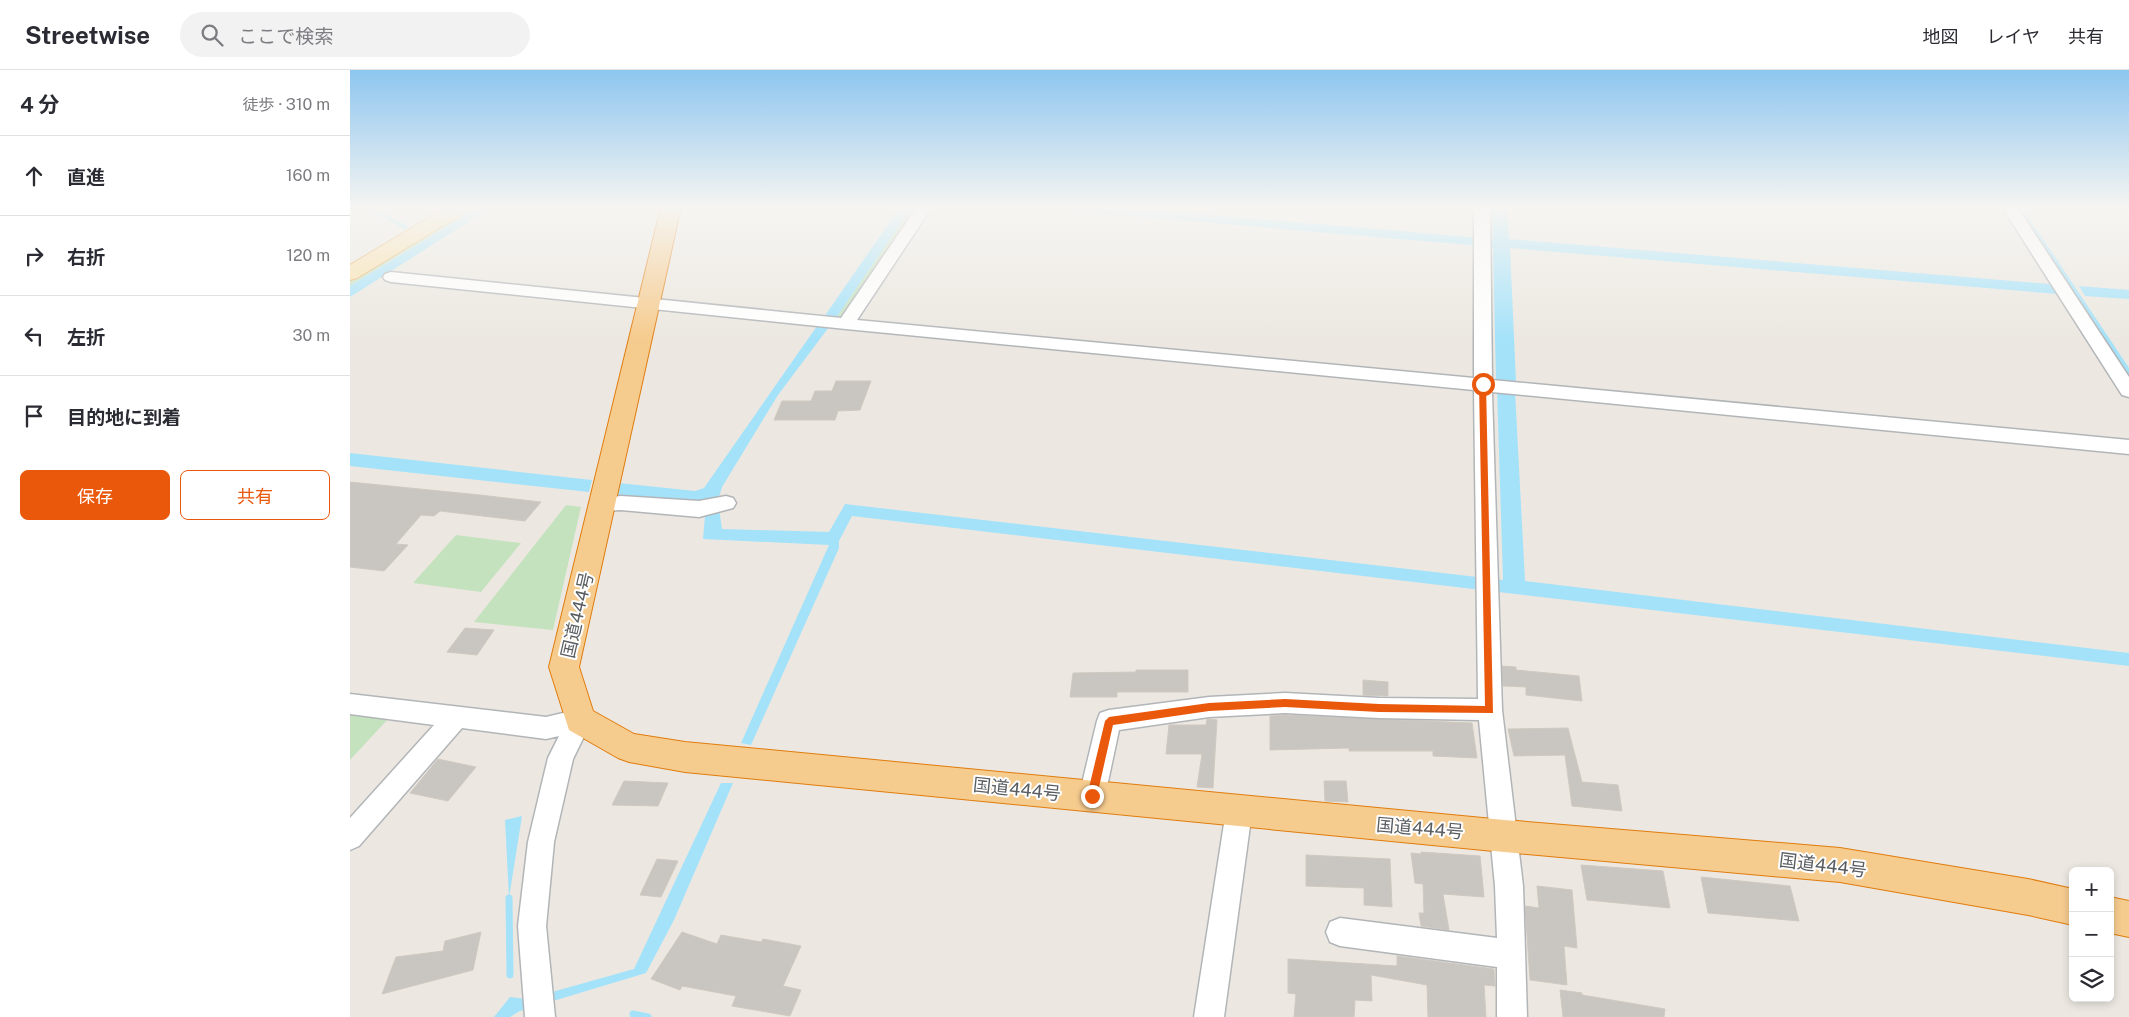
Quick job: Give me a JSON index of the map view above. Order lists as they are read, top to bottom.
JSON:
{
  "streets": {
    "highway": ["国道444号"]
  },
  "page": {
    "header": "Streetwise",
    "search": "ここで検索",
    "nav": ["地図", "レイヤ", "共有"],
    "heading": ["4 分", "徒歩 · 310 m"],
    "list": [
      ["直進", "160 m"],
      ["右折", "120 m"],
      ["左折", "30 m"],
      "目的地に到着"
    ],
    "buttons": ["保存", "共有"],
    "map_buttons": ["+", "−"]
  }
}
